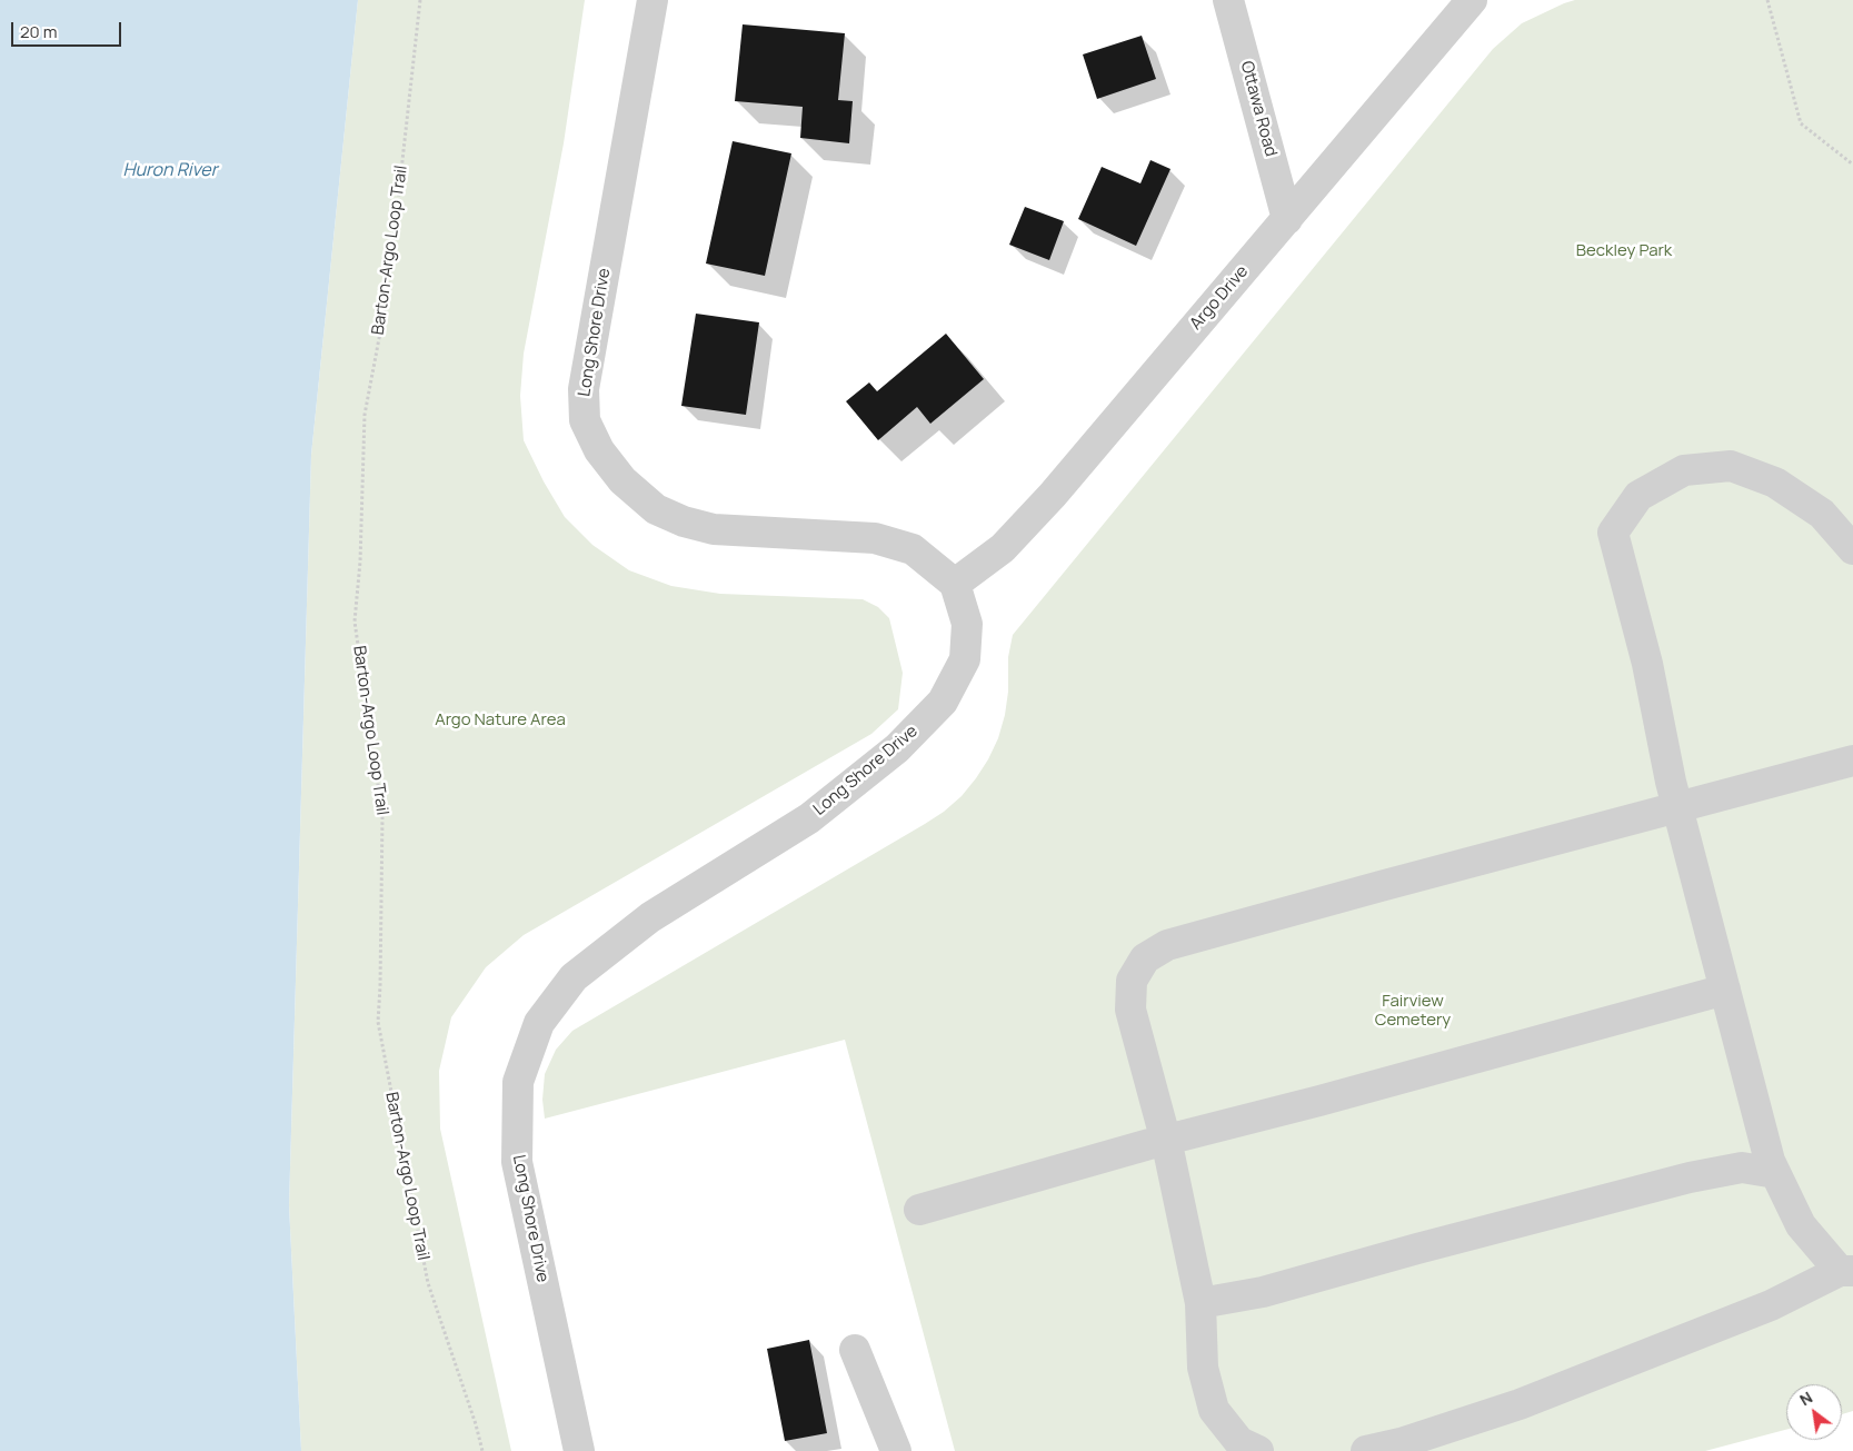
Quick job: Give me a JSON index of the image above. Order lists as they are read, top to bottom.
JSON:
{
  "streets": {
    "street": ["Ottawa Road", "Argo Drive", "Long Shore Drive"],
    "path": ["Barton-Argo Loop Trail"]
  },
  "crossings": [
    ["Ottawa Road", "Argo Drive"],
    ["Argo Drive", "Long Shore Drive"]
  ],
  "water": ["Huron River"],
  "parks": ["Beckley Park", "Argo Nature Area", "Fairview Cemetery"],
  "scale_bar": "20 m",
  "north": "top left"
}
